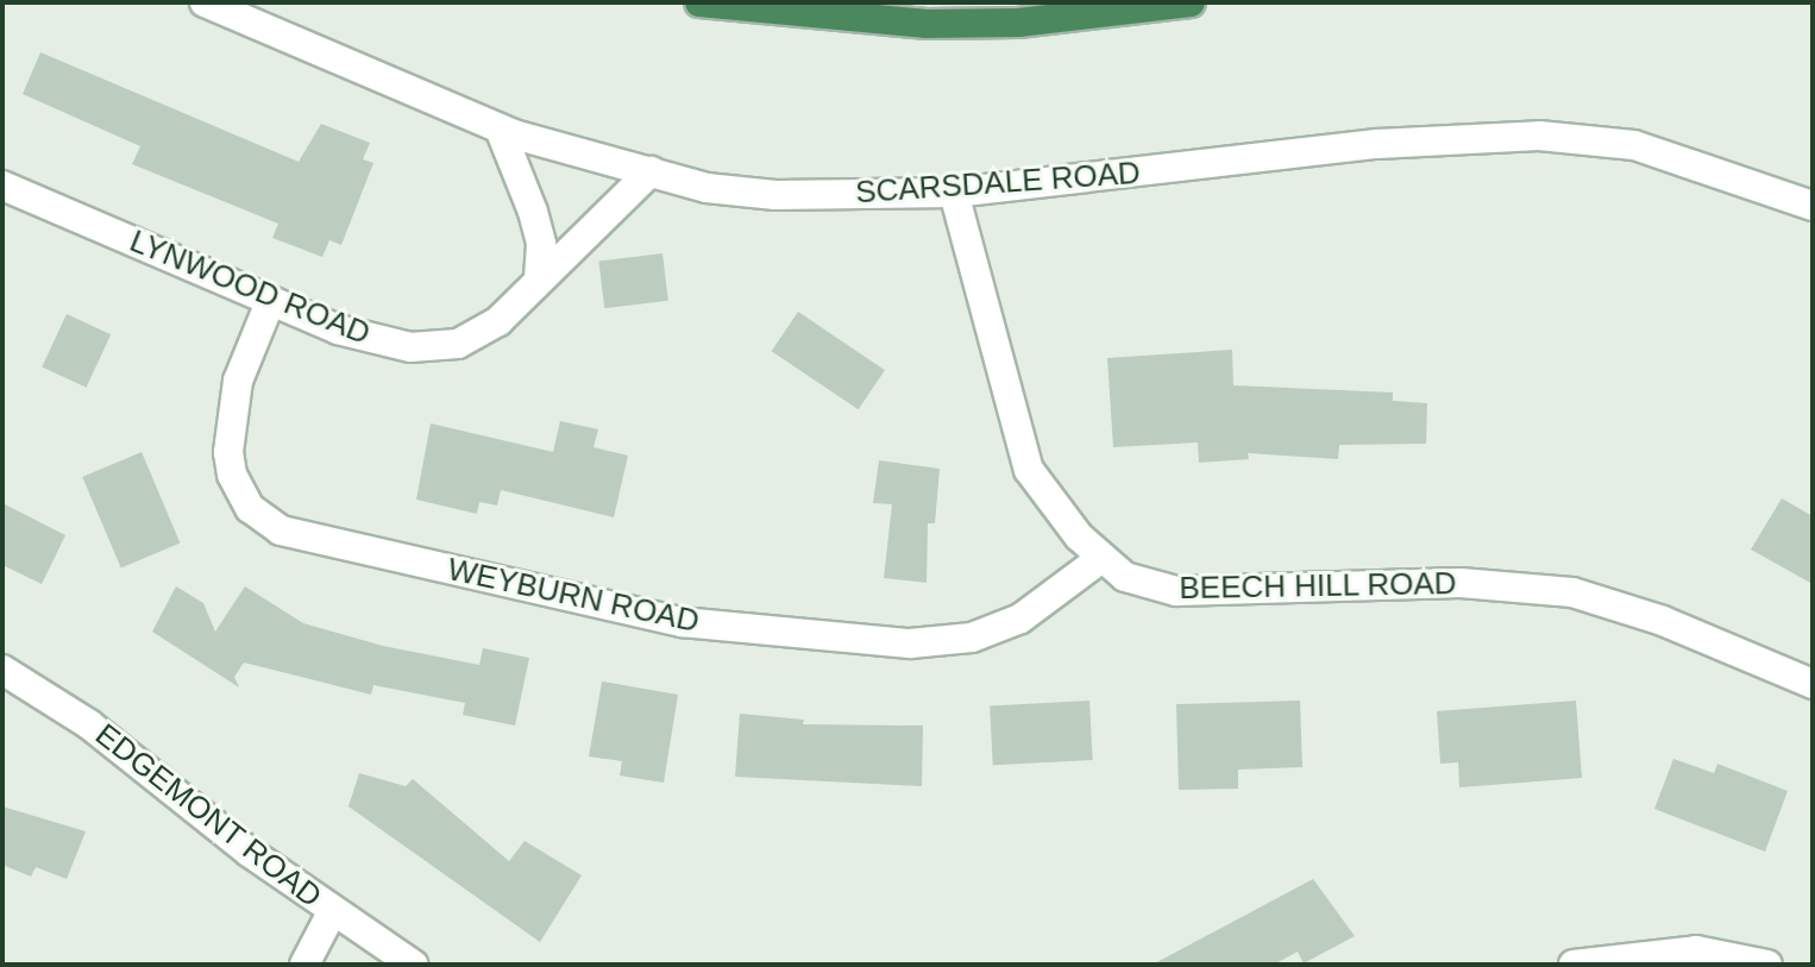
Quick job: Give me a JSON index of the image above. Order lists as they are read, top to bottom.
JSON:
{
  "streets": {
    "street": [
      "SCARSDALE ROAD",
      "LYNWOOD ROAD",
      "BEECH HILL ROAD",
      "WEYBURN ROAD",
      "EDGEMONT ROAD"
    ]
  },
  "crossings": [
    ["SCARSDALE ROAD", "LYNWOOD ROAD"],
    ["SCARSDALE ROAD", "BEECH HILL ROAD"],
    ["LYNWOOD ROAD", "WEYBURN ROAD"],
    ["BEECH HILL ROAD", "WEYBURN ROAD"]
  ]
}
